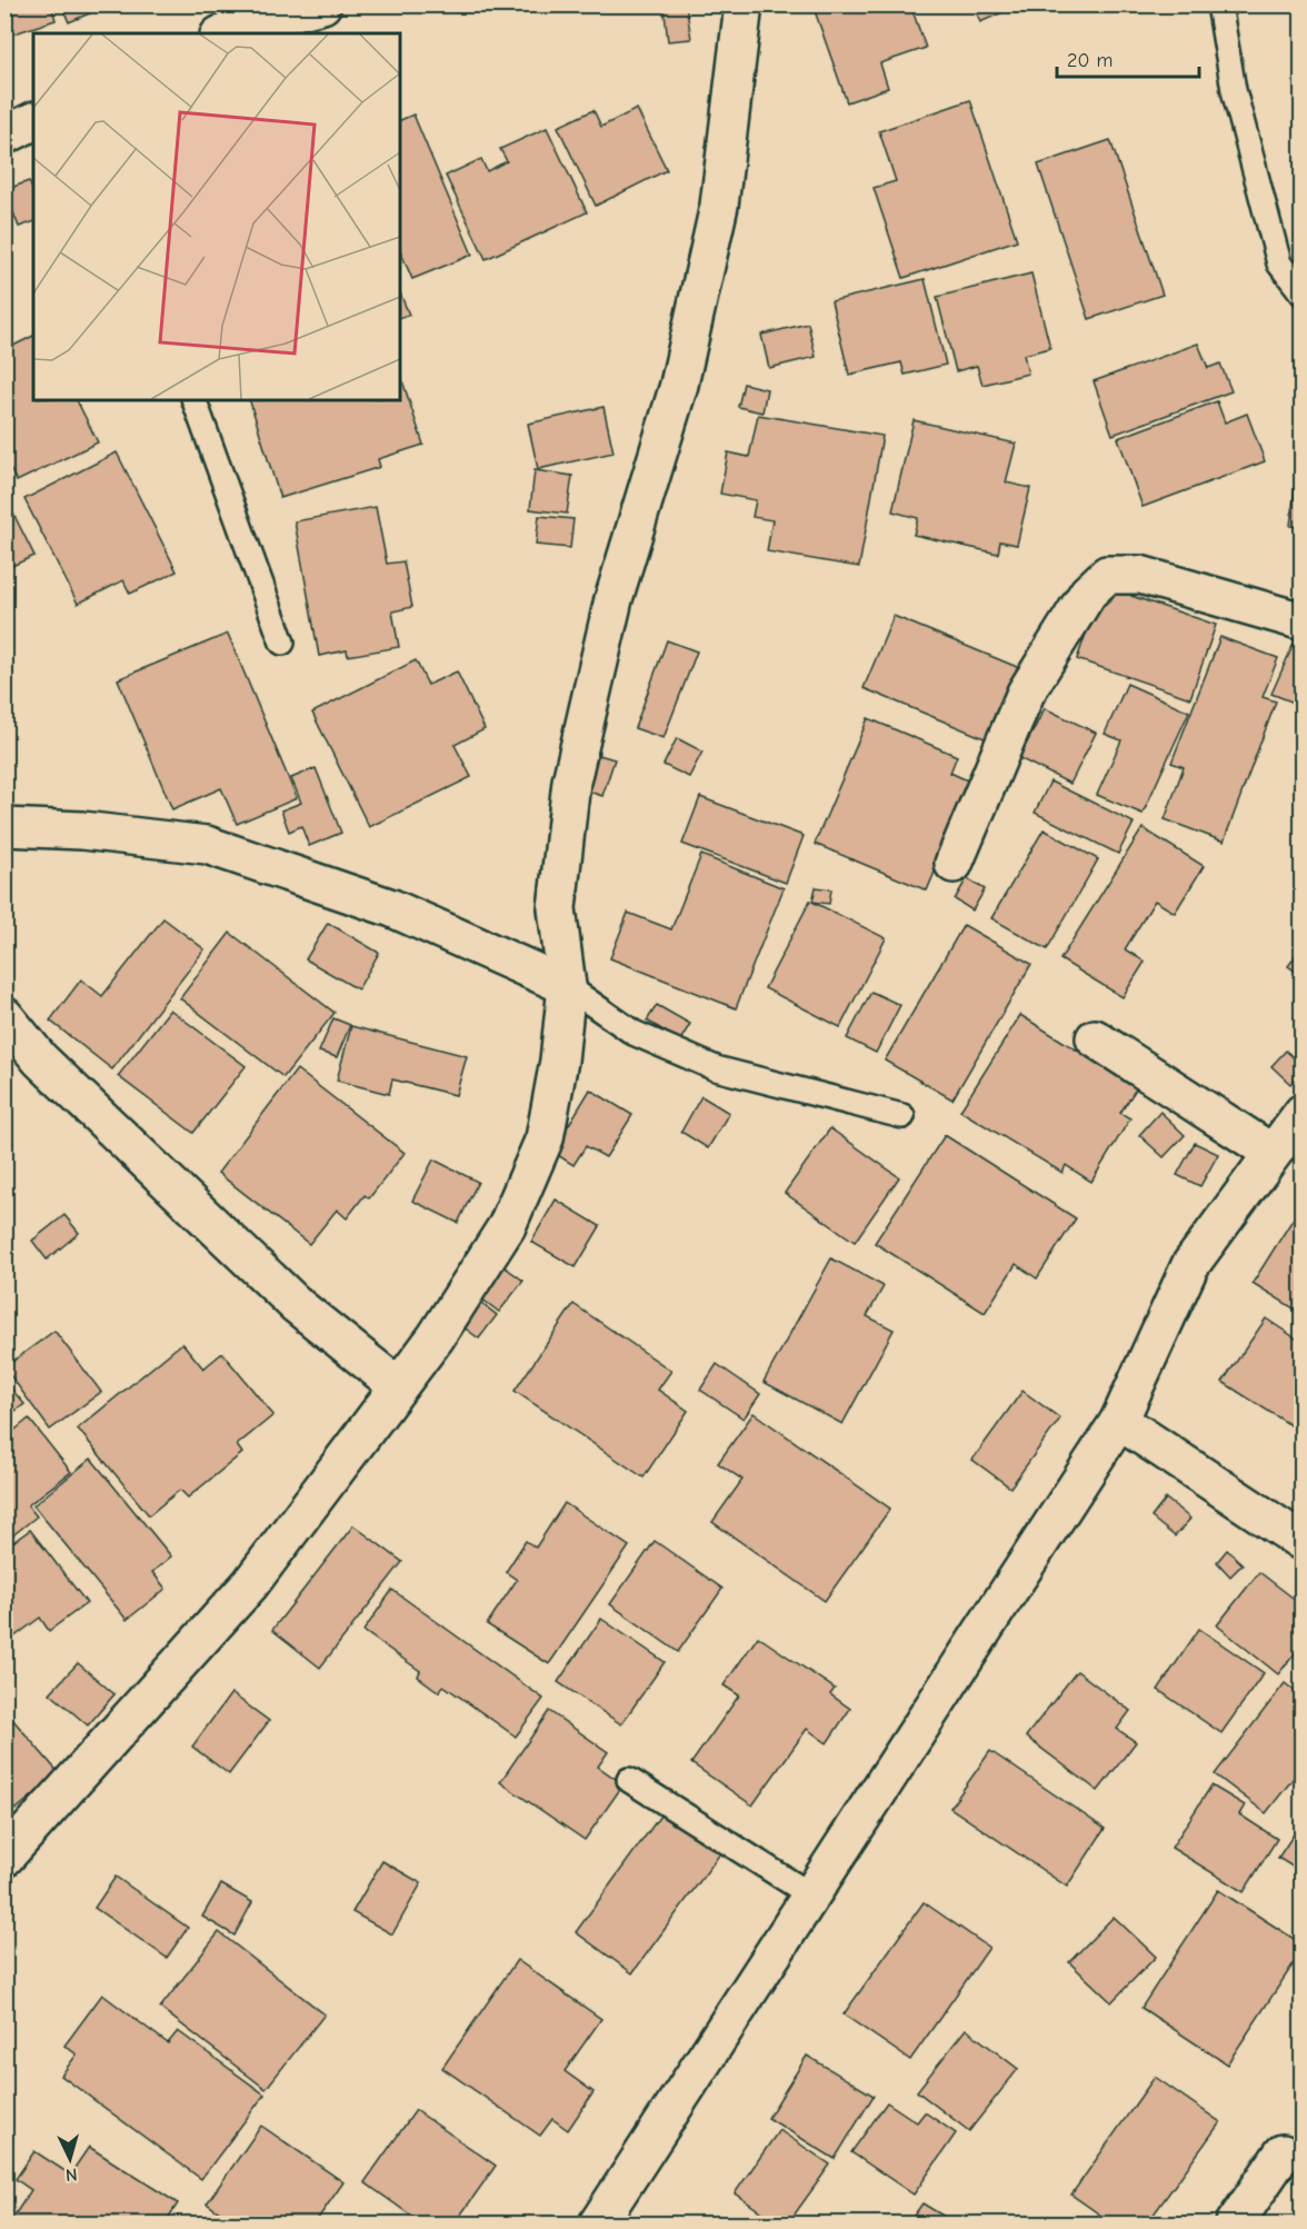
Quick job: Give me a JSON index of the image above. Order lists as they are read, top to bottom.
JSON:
{
  "scale_bar": "20 m",
  "north": "bottom"
}
